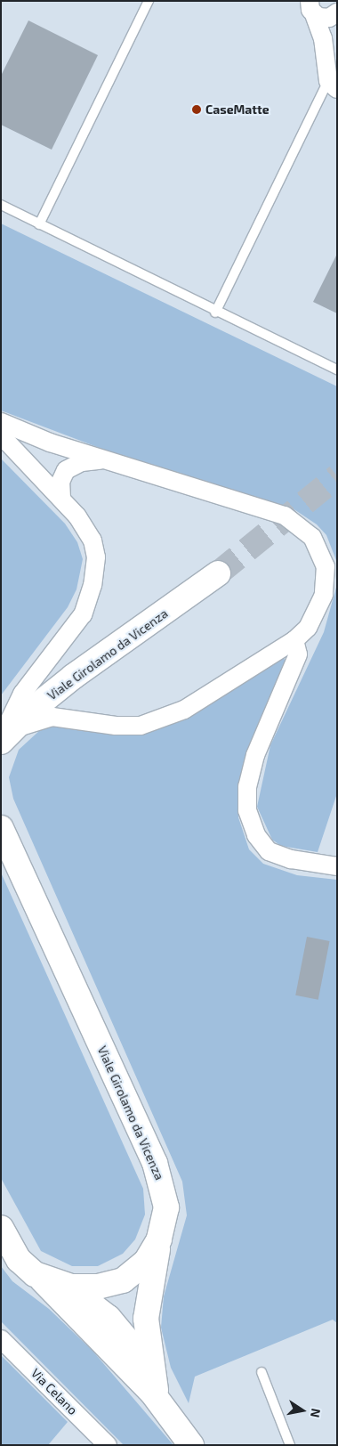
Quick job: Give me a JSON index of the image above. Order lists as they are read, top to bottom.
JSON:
{
  "streets": {
    "main road": ["Viale Girolamo da Vicenza"],
    "street": ["Via Celano"]
  },
  "places": ["CaseMatte"],
  "north": "right"
}
